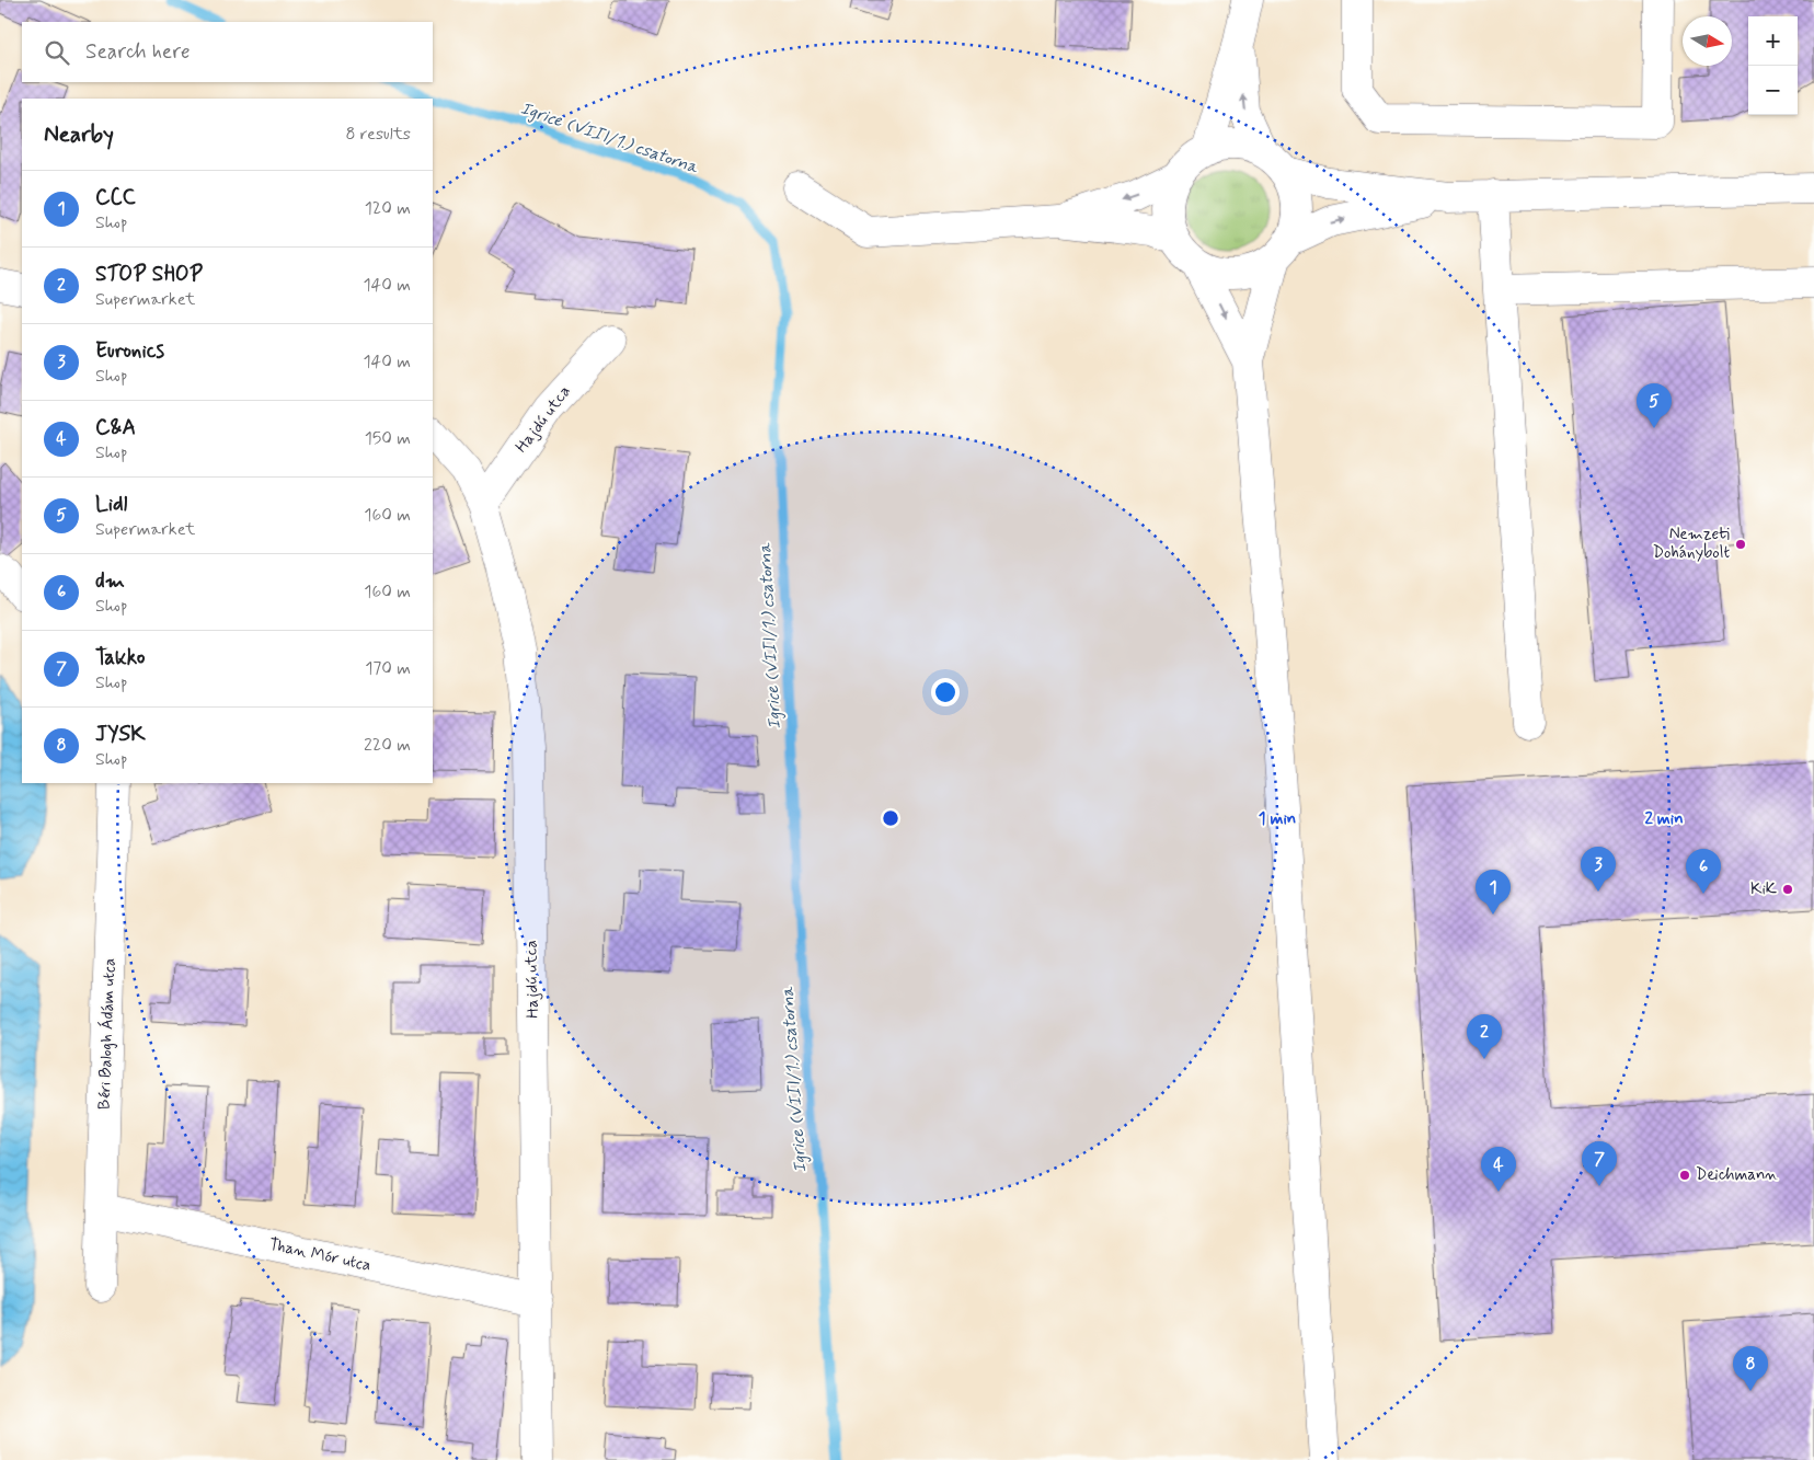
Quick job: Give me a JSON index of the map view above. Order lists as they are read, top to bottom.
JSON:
{
  "streets": {
    "street": ["Hajdú utca", "Béri Balogh Ádám utca", "Than Mór utca"]
  },
  "crossings": [
    ["Hajdú utca", "Than Mór utca"],
    ["Béri Balogh Ádám utca", "Than Mór utca"]
  ],
  "water": ["Igrice (VIII/1.) csatorna"],
  "places": ["Nemzeti Dohánybolt", "KiK", "Deichmann"],
  "north": "right",
  "page": {
    "map_buttons": ["+", "−"],
    "search": "Search here",
    "heading": ["Nearby", "8 results"],
    "list": [
      {
        "mark": "1",
        "name": "CCC",
        "note": "Shop",
        "value": "120 m"
      },
      {
        "mark": "2",
        "name": "STOP SHOP",
        "note": "Supermarket",
        "value": "140 m"
      },
      {
        "mark": "3",
        "name": "Euronics",
        "note": "Shop",
        "value": "140 m"
      },
      {
        "mark": "4",
        "name": "C&A",
        "note": "Shop",
        "value": "150 m"
      },
      {
        "mark": "5",
        "name": "Lidl",
        "note": "Supermarket",
        "value": "160 m"
      },
      {
        "mark": "6",
        "name": "dm",
        "note": "Shop",
        "value": "160 m"
      },
      {
        "mark": "7",
        "name": "Takko",
        "note": "Shop",
        "value": "170 m"
      },
      {
        "mark": "8",
        "name": "JYSK",
        "note": "Shop",
        "value": "220 m"
      }
    ],
    "pins": [
      "5",
      "3",
      "6",
      "1",
      "2",
      "7",
      "4",
      "8"
    ]
  },
  "rings": ["1 min", "2 min"]
}
